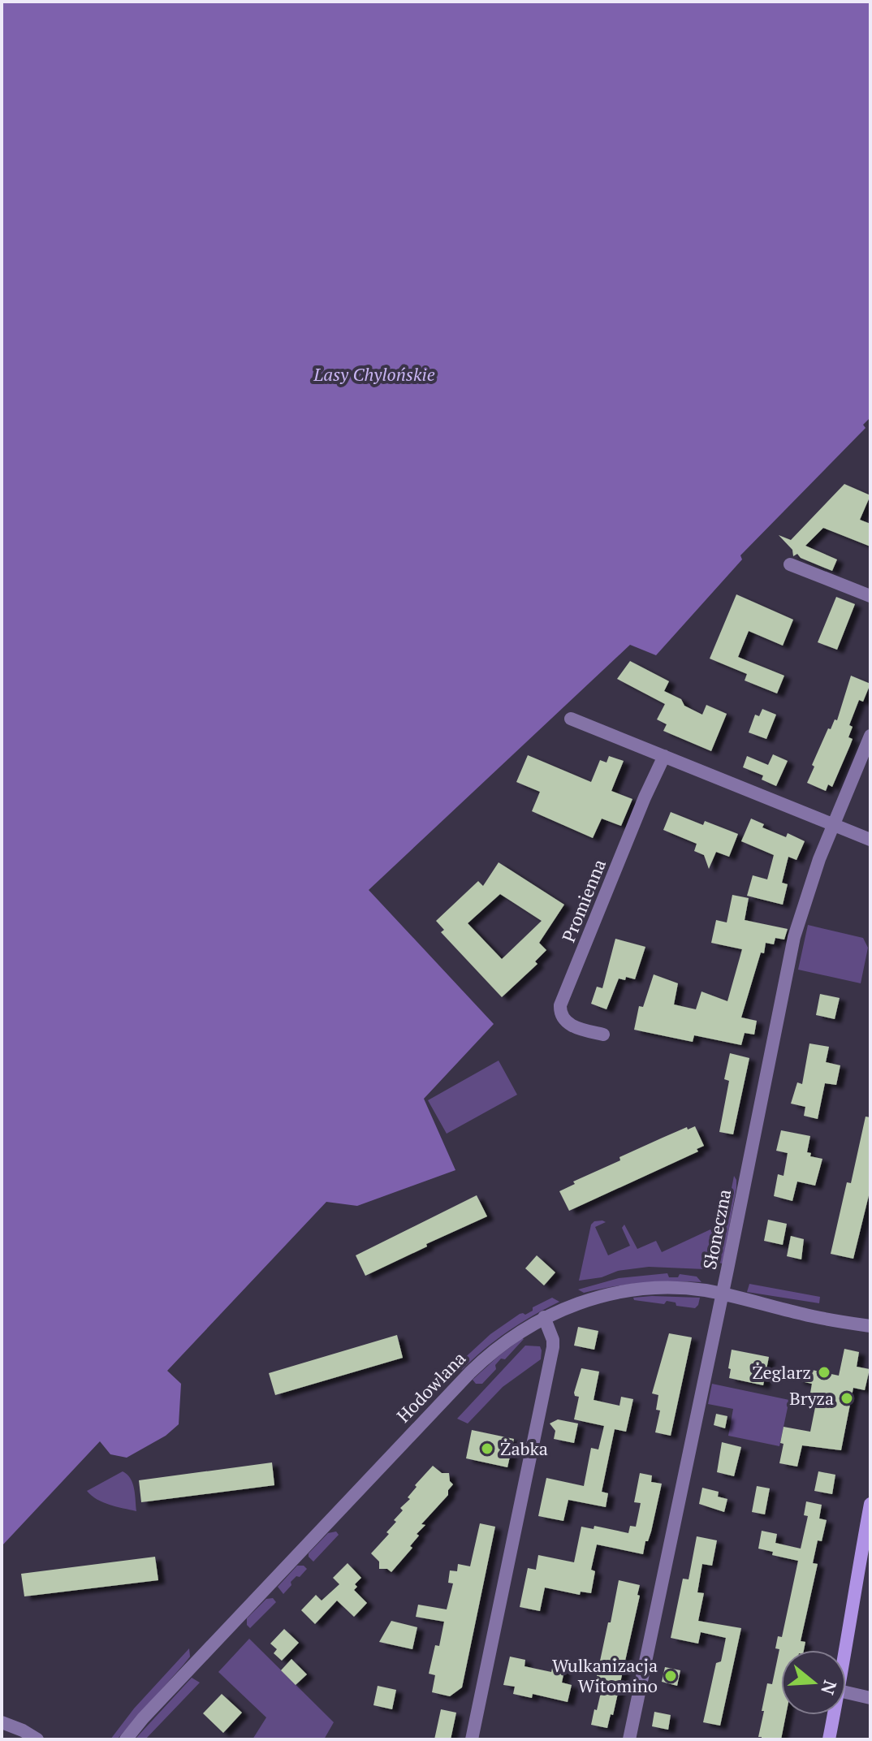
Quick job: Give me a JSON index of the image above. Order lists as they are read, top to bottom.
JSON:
{
  "streets": {
    "street": ["Promienna", "Słoneczna", "Hodowlana"]
  },
  "crossings": [
    ["Słoneczna", "Hodowlana"]
  ],
  "parks": ["Lasy Chylońskie"],
  "places": [
    "Żeglarz",
    "Bryza",
    "Żabka",
    "Wulkanizacja Witomino"
  ],
  "north": "right"
}
